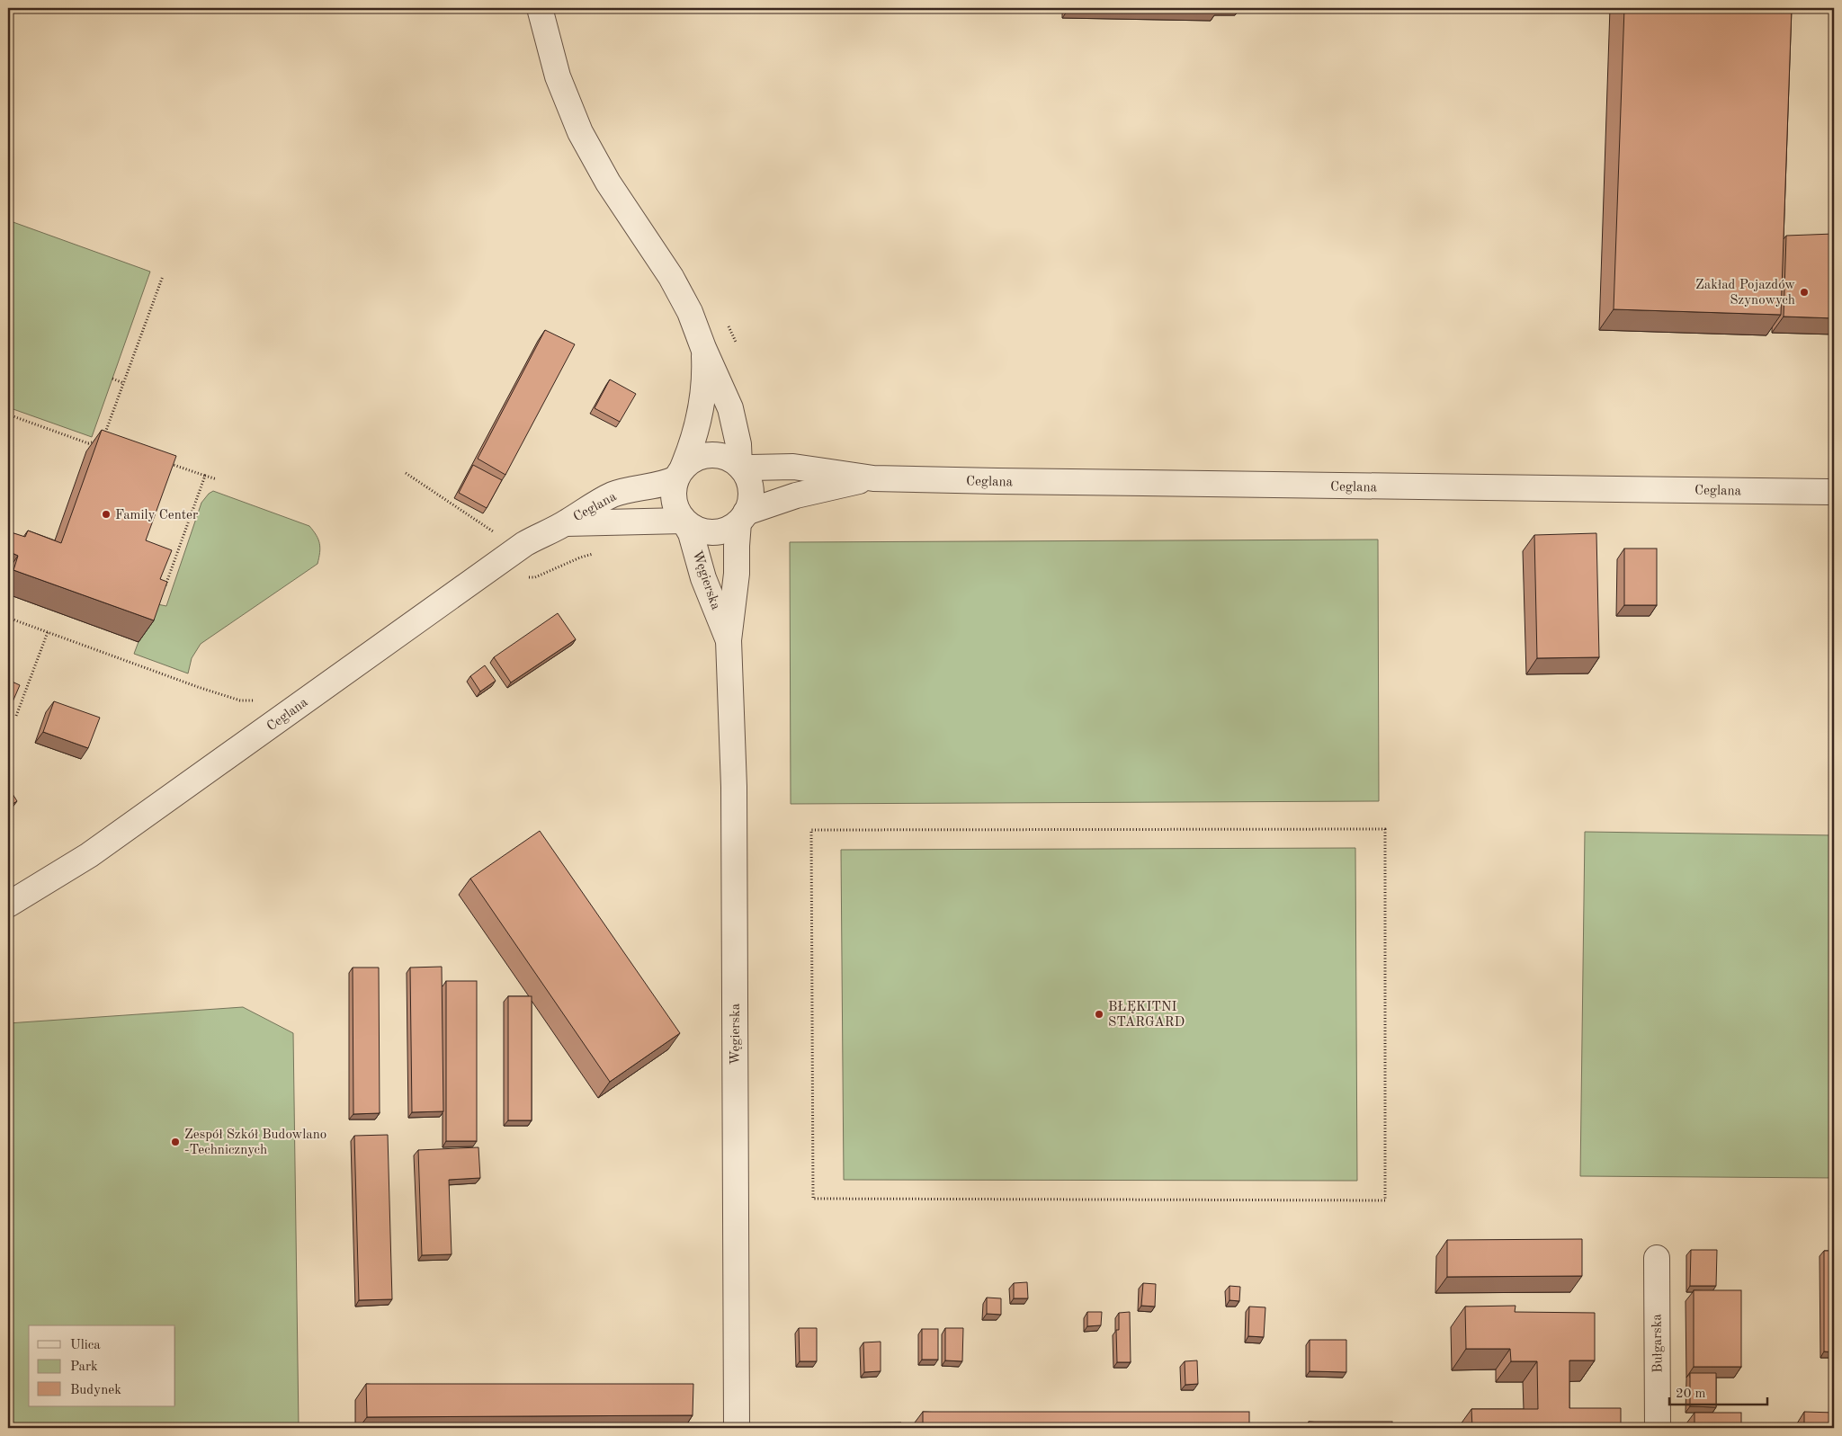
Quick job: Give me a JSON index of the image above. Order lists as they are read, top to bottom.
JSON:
{
  "streets": {
    "street": ["Ceglana", "Węgierska", "Bułgarska"]
  },
  "crossings": [
    ["Ceglana", "Węgierska"]
  ],
  "places": [
    "Zakład Pojazdów Szynowych",
    "Family Center",
    "BŁĘKITNI STARGARD",
    "Zespół Szkół Budowlano -Technicznych"
  ],
  "legend": ["Ulica", "Park", "Budynek"],
  "scale_bar": "20 m"
}
